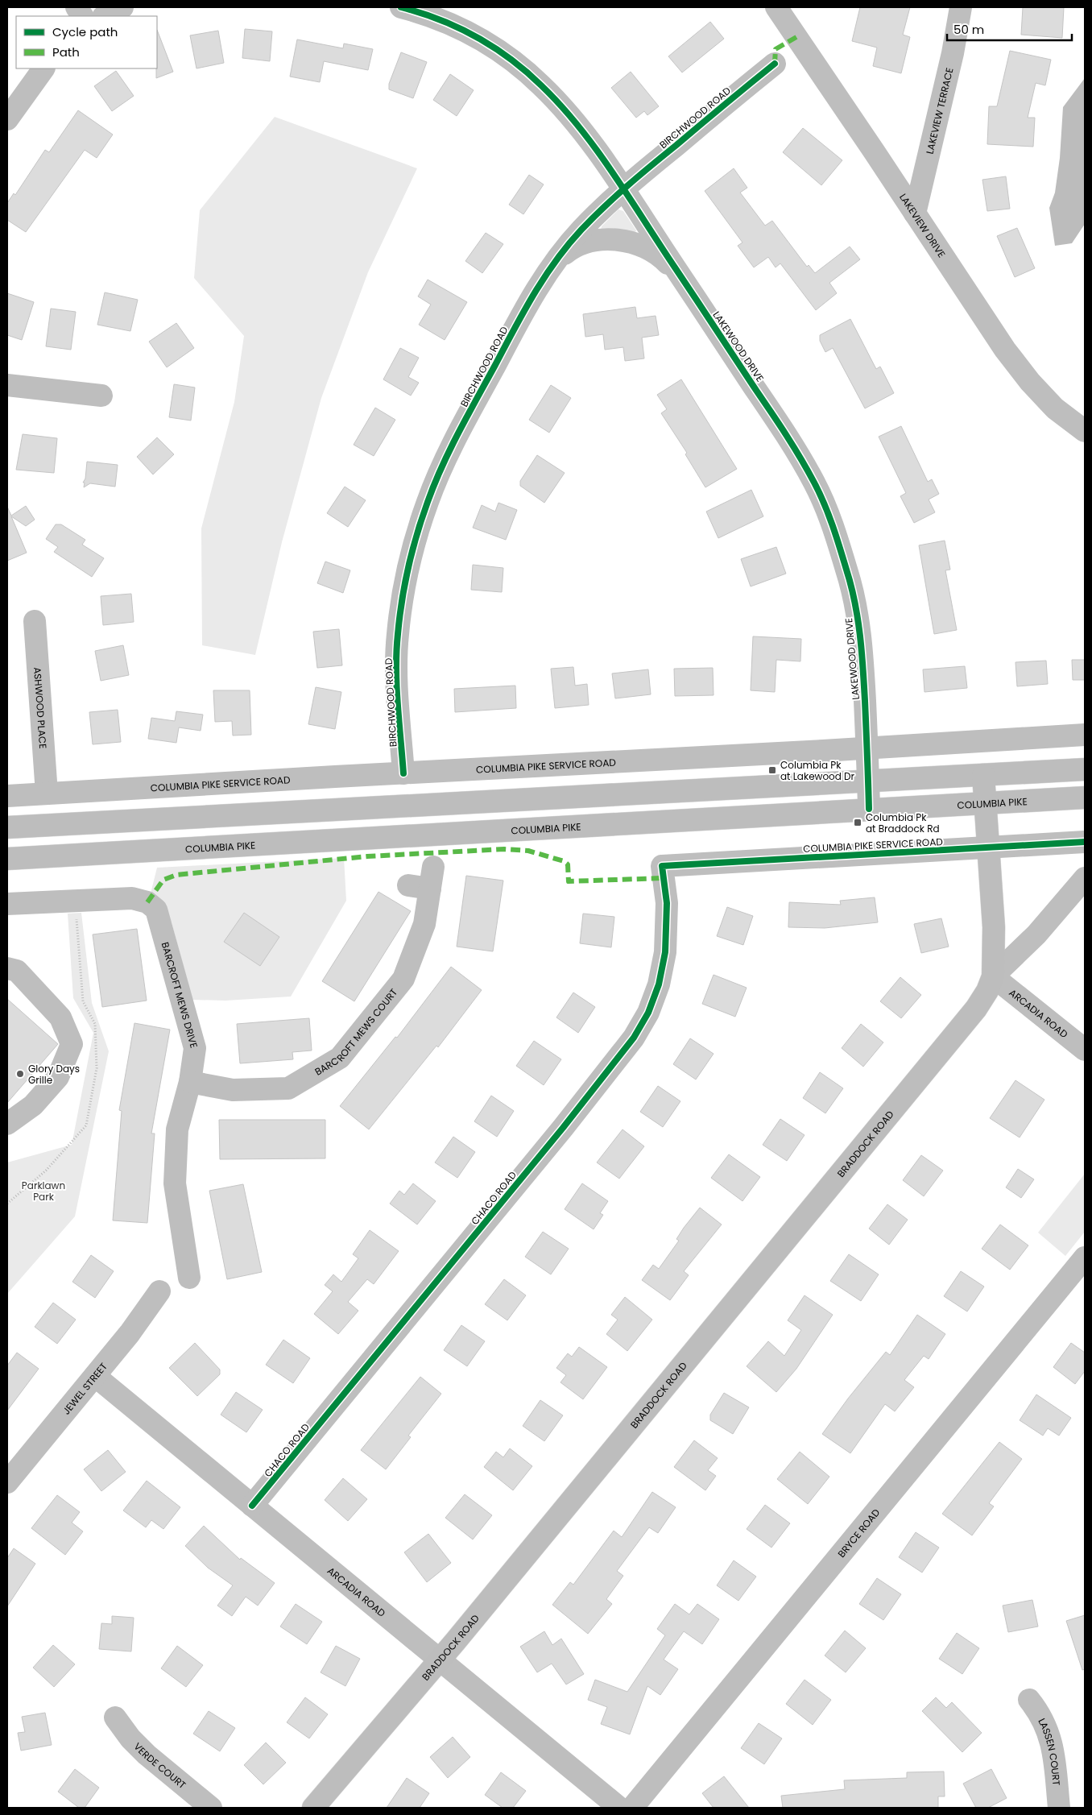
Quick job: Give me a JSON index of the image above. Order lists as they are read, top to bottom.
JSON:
{
  "streets": {
    "main road": ["COLUMBIA PIKE", "BRADDOCK ROAD"],
    "street": [
      "LAKEVIEW TERRACE",
      "BIRCHWOOD ROAD",
      "LAKEVIEW DRIVE",
      "LAKEWOOD DRIVE",
      "ASHWOOD PLACE",
      "COLUMBIA PIKE SERVICE ROAD",
      "BARCROFT MEWS DRIVE",
      "ARCADIA ROAD",
      "BARCROFT MEWS COURT",
      "CHACO ROAD",
      "JEWEL STREET",
      "BRYCE ROAD",
      "LASSEN COURT",
      "VERDE COURT"
    ]
  },
  "crossings": [
    ["LAKEVIEW TERRACE", "LAKEVIEW DRIVE"],
    ["BIRCHWOOD ROAD", "LAKEWOOD DRIVE"],
    ["BIRCHWOOD ROAD", "COLUMBIA PIKE SERVICE ROAD"],
    ["LAKEWOOD DRIVE", "COLUMBIA PIKE SERVICE ROAD"],
    ["LAKEWOOD DRIVE", "COLUMBIA PIKE"],
    ["ASHWOOD PLACE", "COLUMBIA PIKE SERVICE ROAD"],
    ["COLUMBIA PIKE SERVICE ROAD", "BRADDOCK ROAD"],
    ["COLUMBIA PIKE SERVICE ROAD", "CHACO ROAD"],
    ["COLUMBIA PIKE", "BRADDOCK ROAD"],
    ["BARCROFT MEWS DRIVE", "BARCROFT MEWS COURT"],
    ["ARCADIA ROAD", "BRADDOCK ROAD"],
    ["ARCADIA ROAD", "CHACO ROAD"],
    ["ARCADIA ROAD", "JEWEL STREET"]
  ],
  "parks": ["Parklawn Park"],
  "places": {
    "transit": ["Columbia Pk at Lakewood Dr", "Columbia Pk at Braddock Rd"],
    "other": ["Glory Days Grille"]
  },
  "legend": ["Cycle path", "Path"],
  "scale_bar": "50 m"
}
